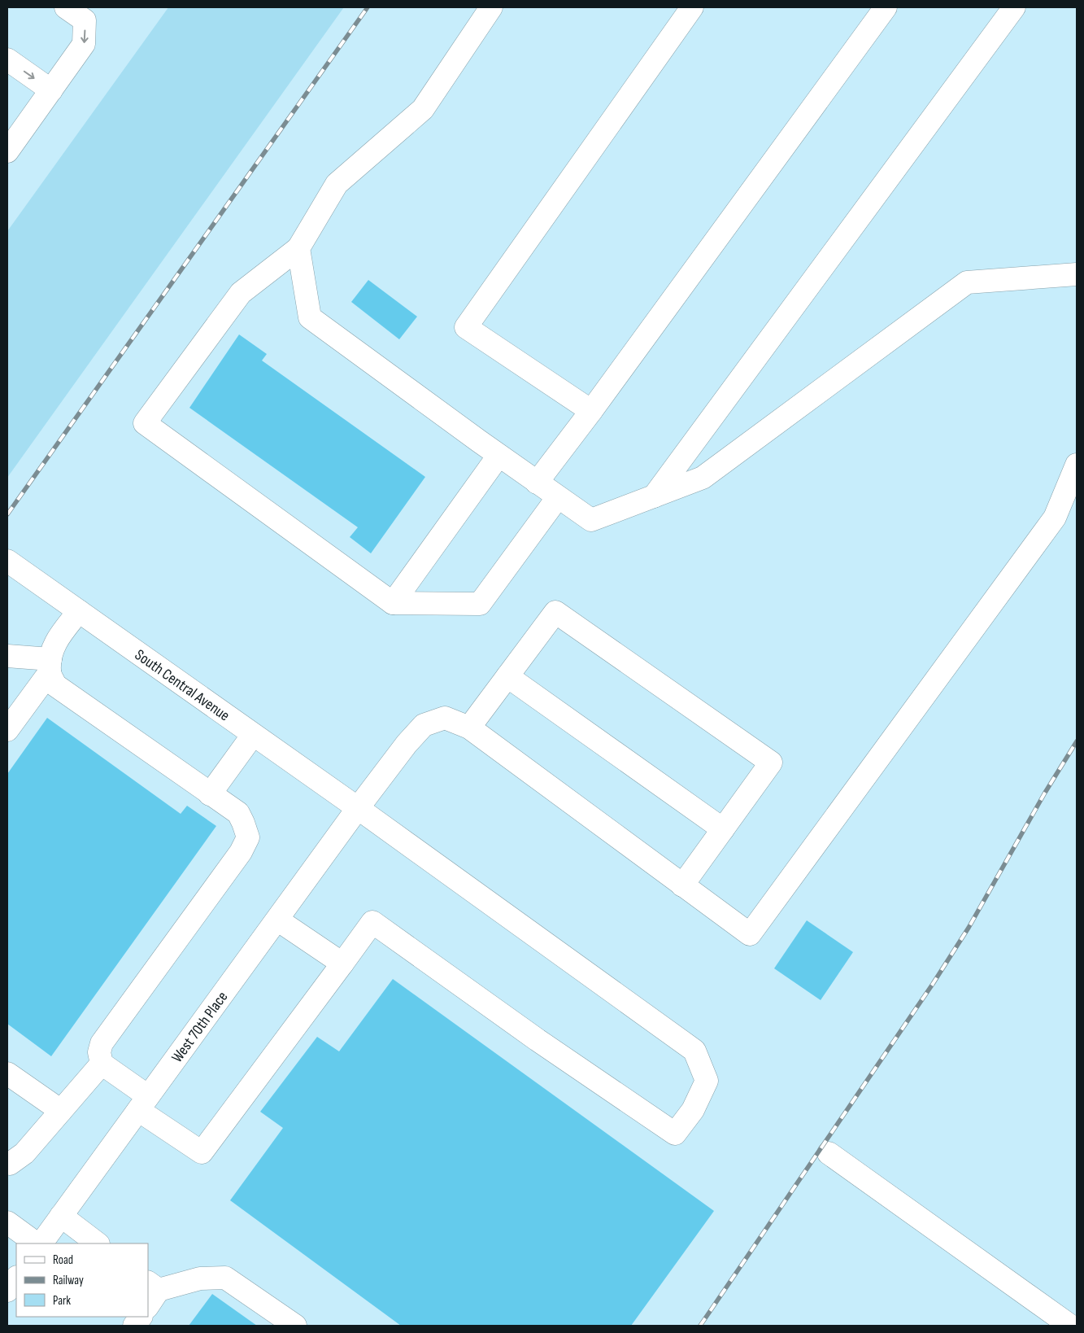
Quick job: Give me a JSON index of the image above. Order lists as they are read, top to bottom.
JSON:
{
  "streets": {
    "street": ["South Central Avenue", "West 70th Place"]
  },
  "crossings": [
    ["South Central Avenue", "West 70th Place"]
  ],
  "legend": ["Road", "Railway", "Park"]
}
